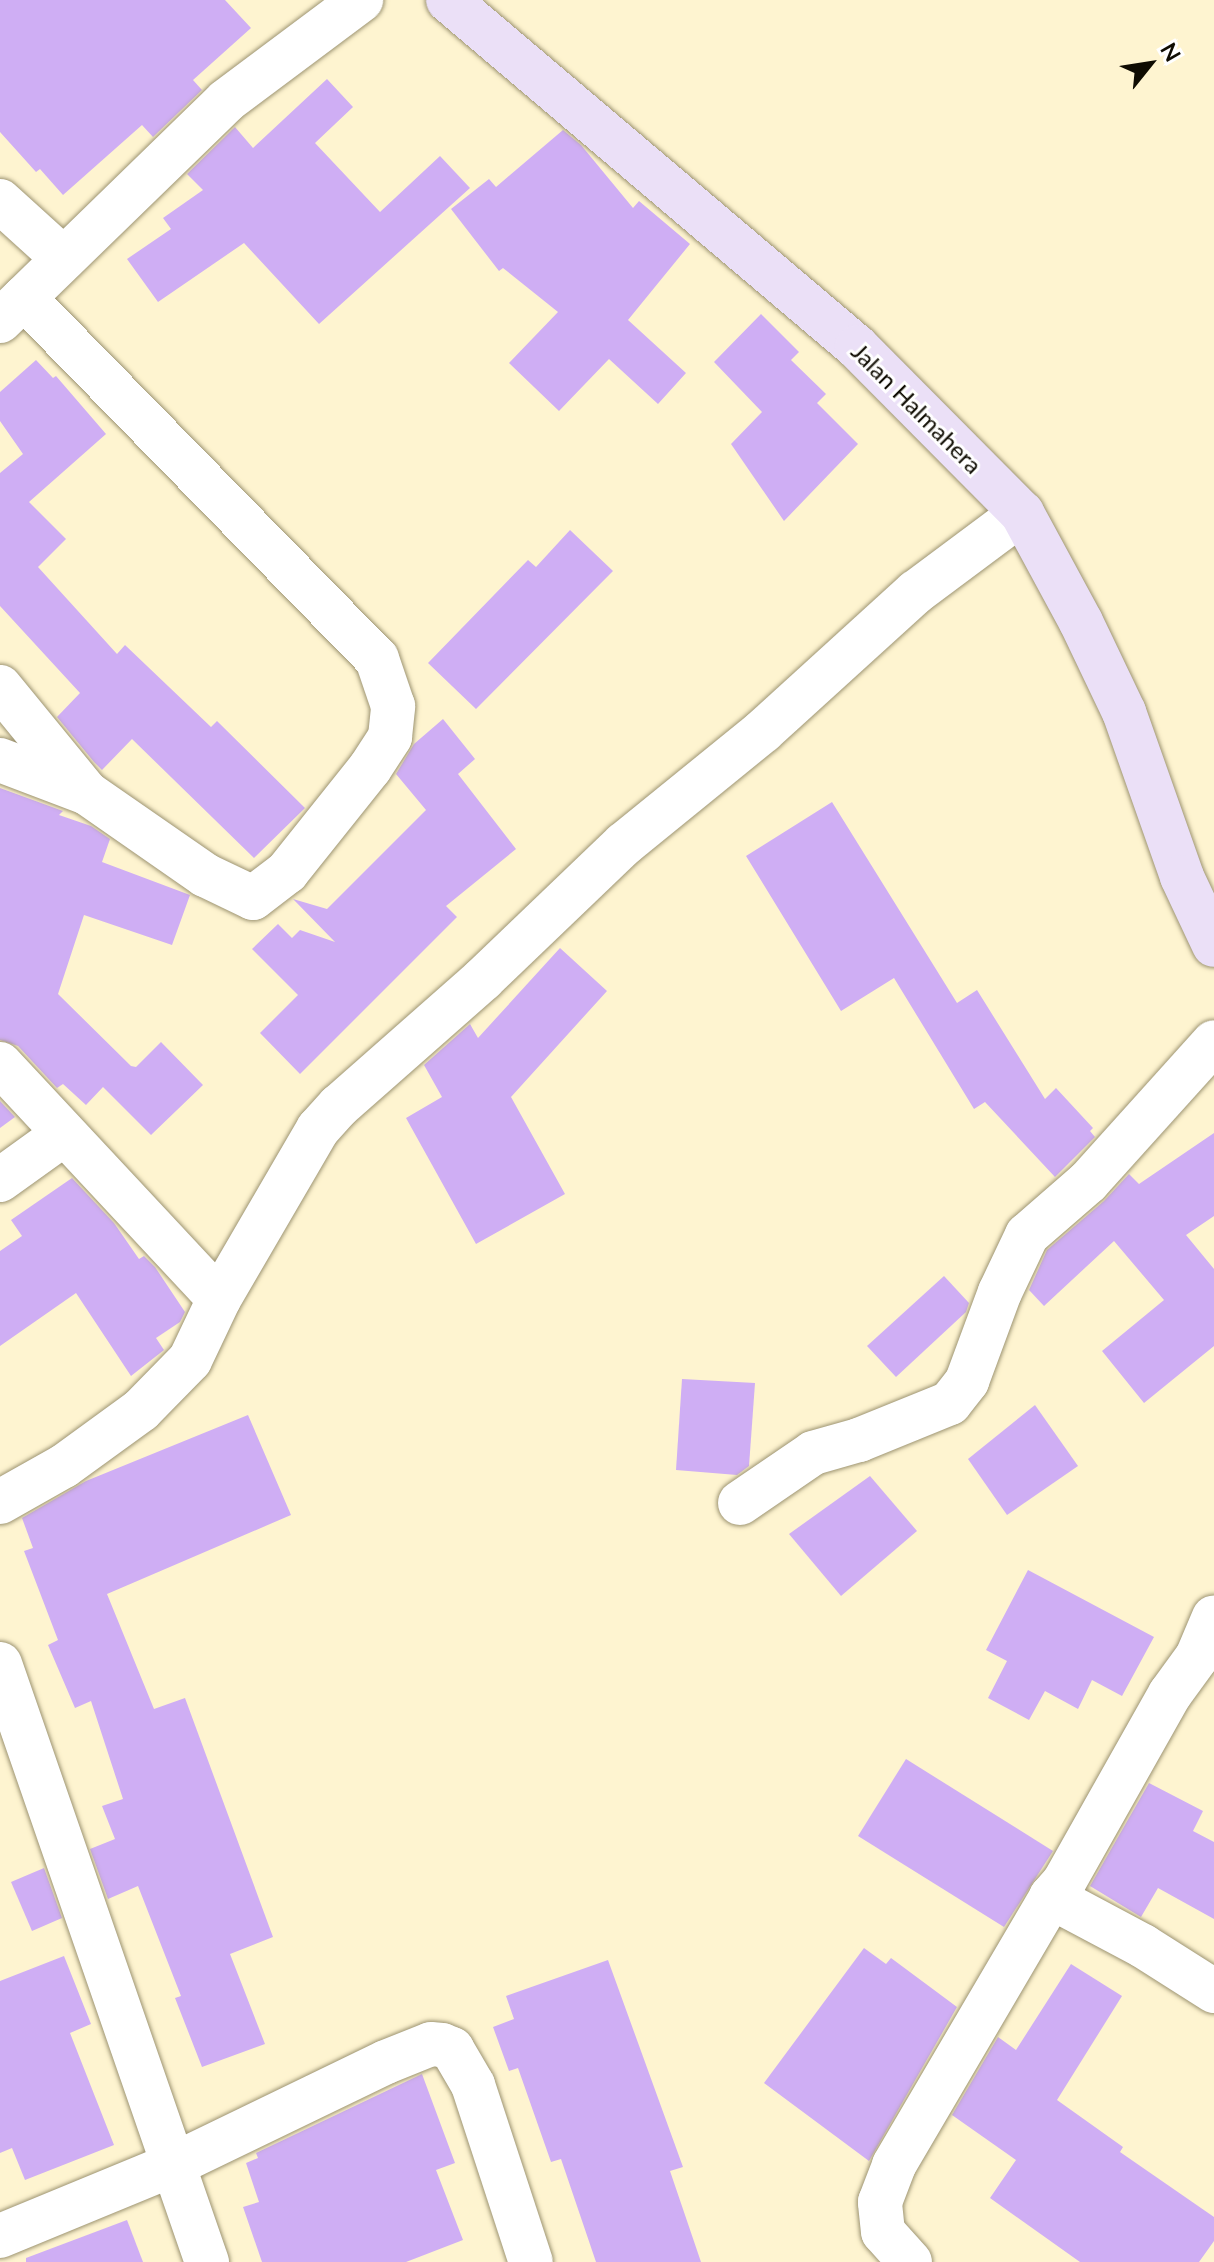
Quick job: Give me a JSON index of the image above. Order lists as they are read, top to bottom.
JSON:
{
  "streets": {
    "main road": ["Jalan Halmahera"]
  },
  "north": "top right"
}
